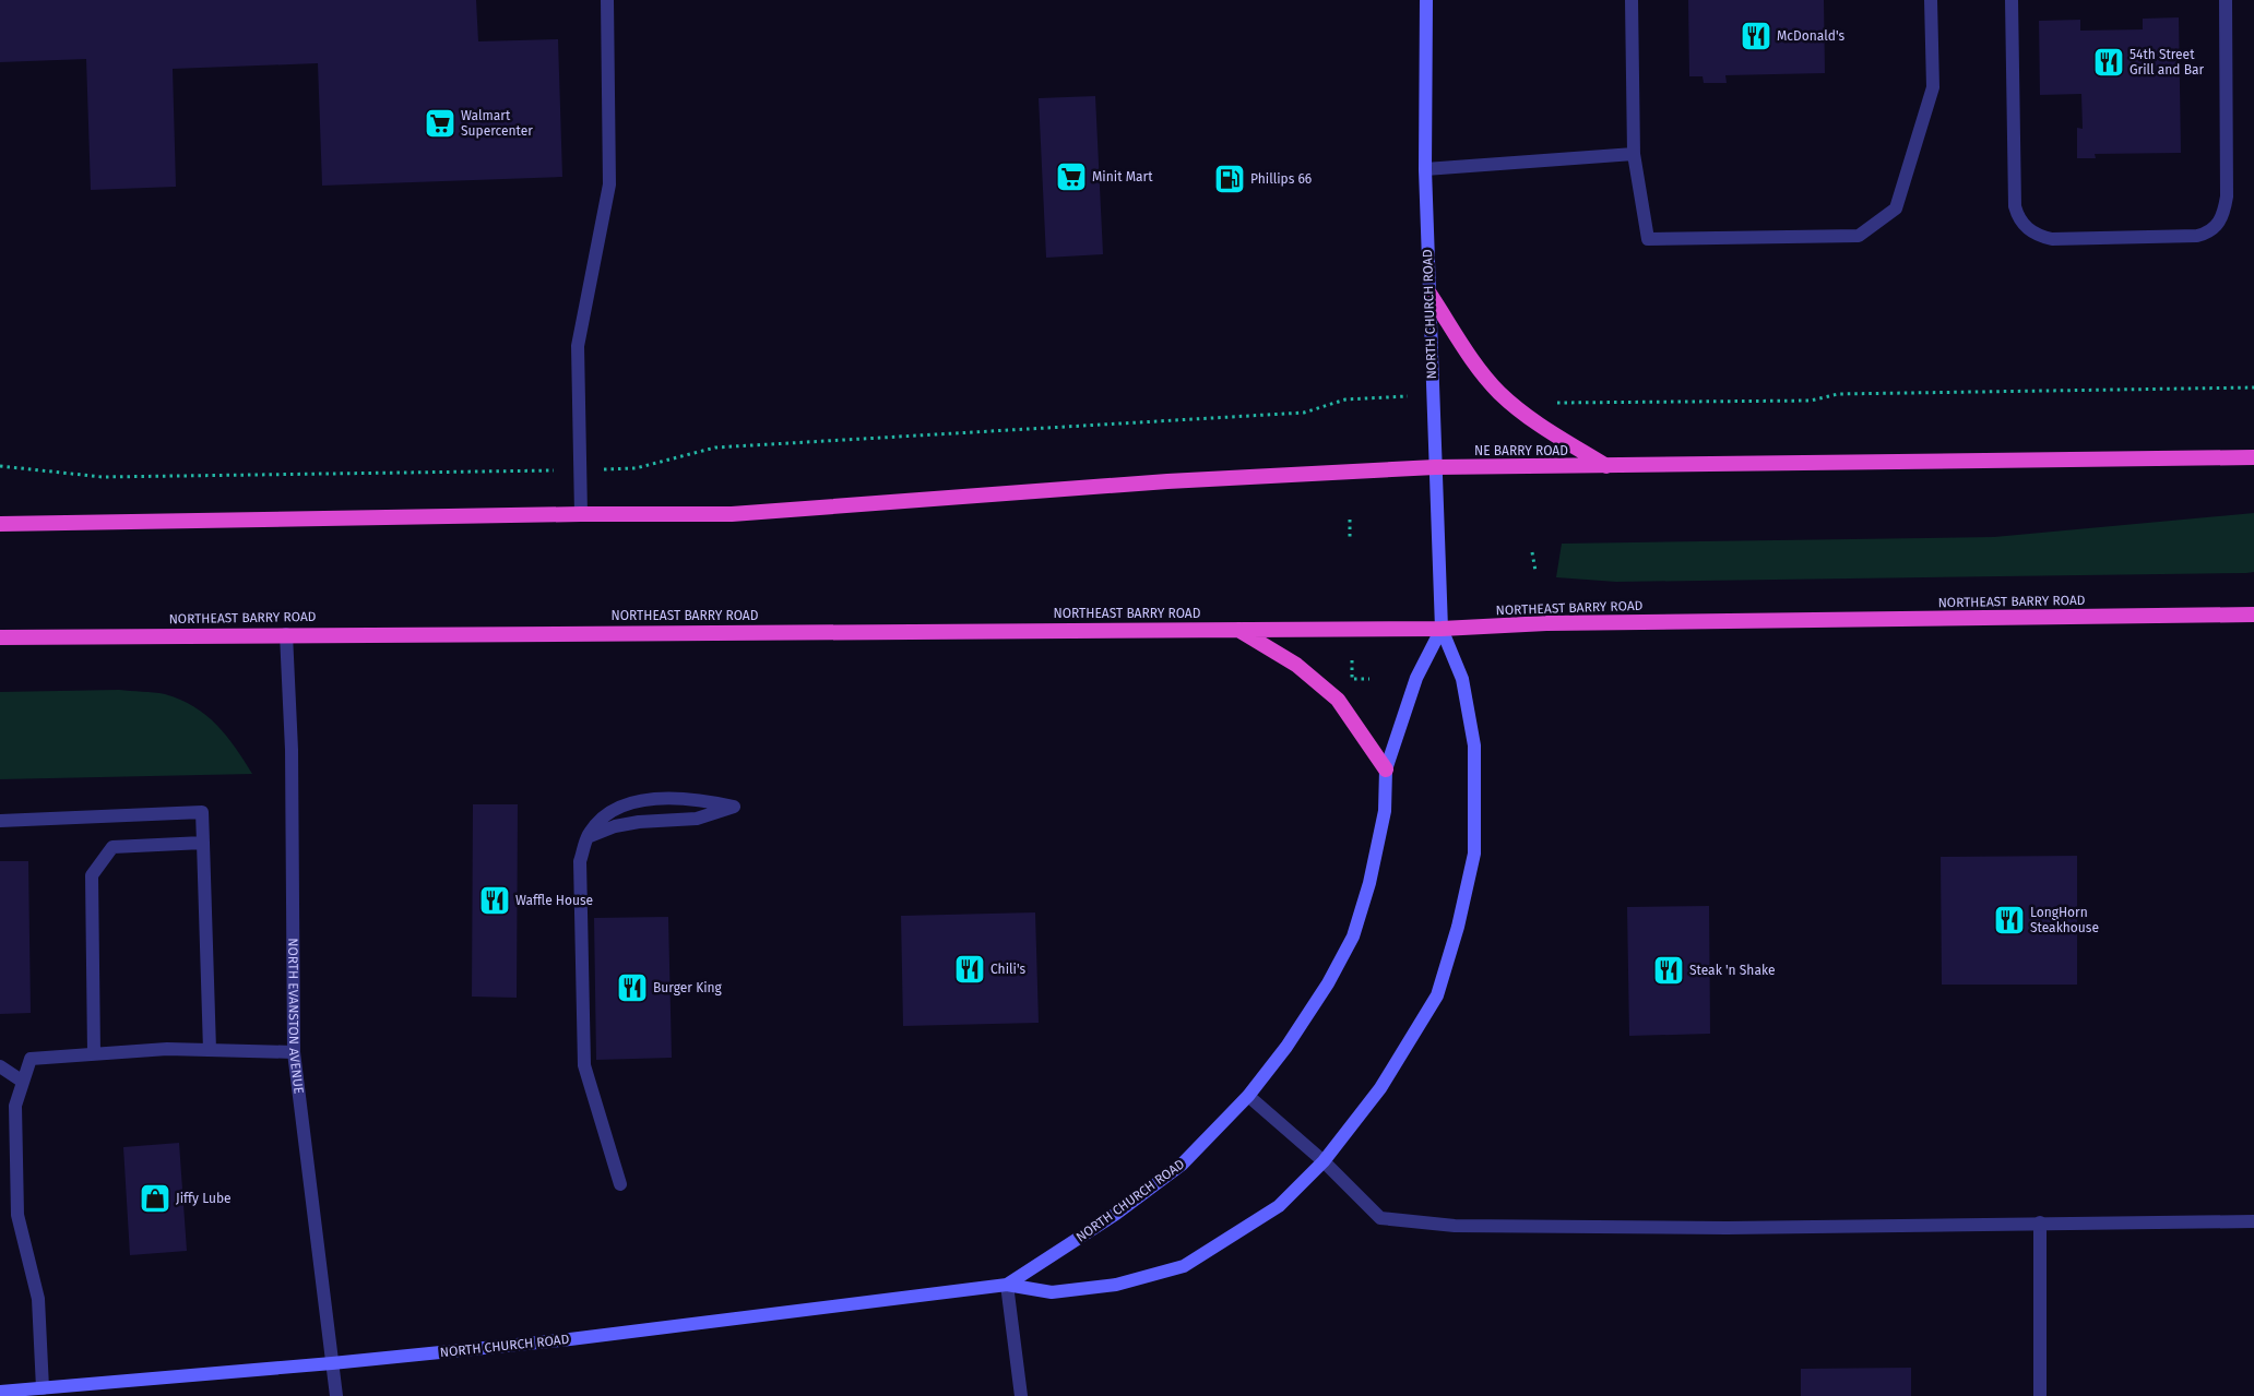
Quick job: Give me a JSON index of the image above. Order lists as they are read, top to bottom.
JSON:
{
  "streets": {
    "highway": ["NE BARRY ROAD", "NORTHEAST BARRY ROAD"],
    "main road": ["NORTH CHURCH ROAD"],
    "street": ["NORTH EVANSTON AVENUE"]
  },
  "crossings": [
    ["NORTH CHURCH ROAD", "NE BARRY ROAD"],
    ["NORTH CHURCH ROAD", "NORTHEAST BARRY ROAD"],
    ["NORTH CHURCH ROAD", "NORTH EVANSTON AVENUE"],
    ["NORTHEAST BARRY ROAD", "NORTH EVANSTON AVENUE"]
  ],
  "places": {
    "restaurant": [
      "McDonald's",
      "54th Street Grill and Bar",
      "Waffle House",
      "LongHorn Steakhouse",
      "Chili's",
      "Steak 'n Shake",
      "Burger King"
    ],
    "supermarket": ["Walmart Supercenter", "Minit Mart"],
    "fuel station": ["Phillips 66"],
    "shop": ["Jiffy Lube"]
  }
}
